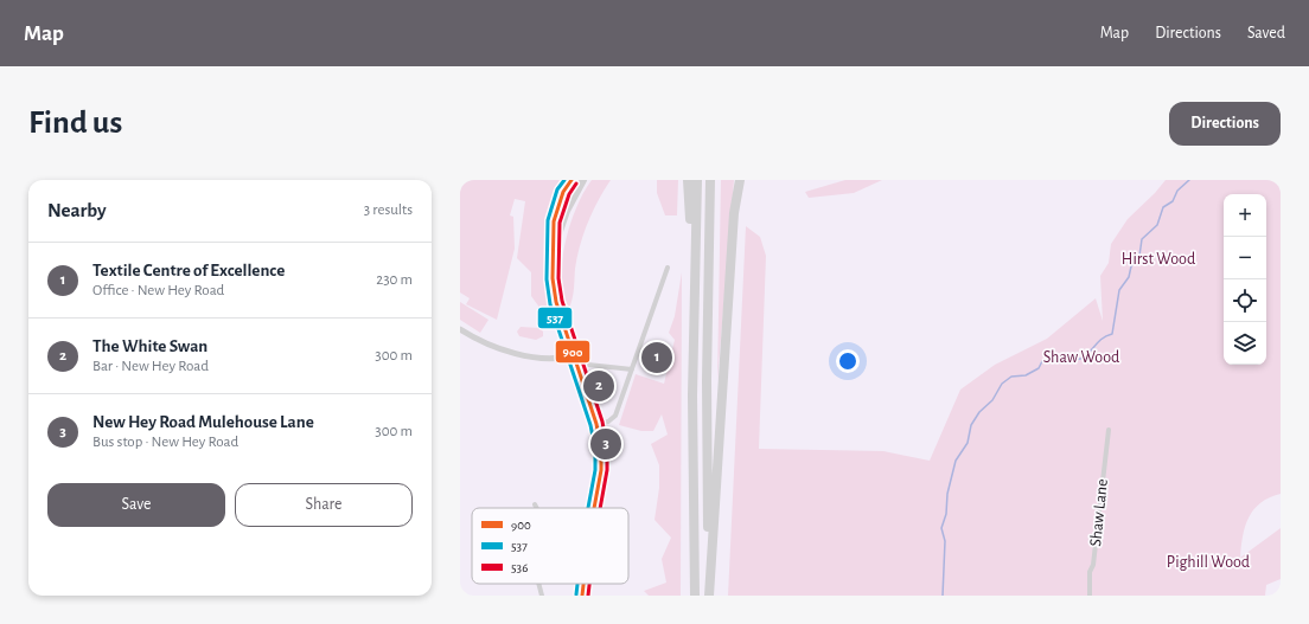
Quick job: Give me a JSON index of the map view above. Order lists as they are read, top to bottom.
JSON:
{
  "streets": {
    "street": ["Shaw Lane"]
  },
  "parks": ["Hirst Wood", "Shaw Wood", "Pighill Wood"],
  "lines": ["transit line 900", "transit line 537", "transit line 536"],
  "legend": ["900", "537", "536"],
  "page": {
    "header": "Map",
    "nav": ["Map", "Directions", "Saved"],
    "buttons": [
      "Directions",
      ["Save", "Share"]
    ],
    "title": "Find us",
    "heading": ["Nearby", "3 results"],
    "map_buttons": ["+", "−"],
    "list": [
      {
        "mark": "1",
        "name": "Textile Centre of Excellence",
        "note": "Office · New Hey Road",
        "value": "230 m"
      },
      {
        "mark": "2",
        "name": "The White Swan",
        "note": "Bar · New Hey Road",
        "value": "300 m"
      },
      {
        "mark": "3",
        "name": "New Hey Road Mulehouse Lane",
        "note": "Bus stop · New Hey Road",
        "value": "300 m"
      }
    ],
    "pins": ["1", "2", "3"]
  }
}
